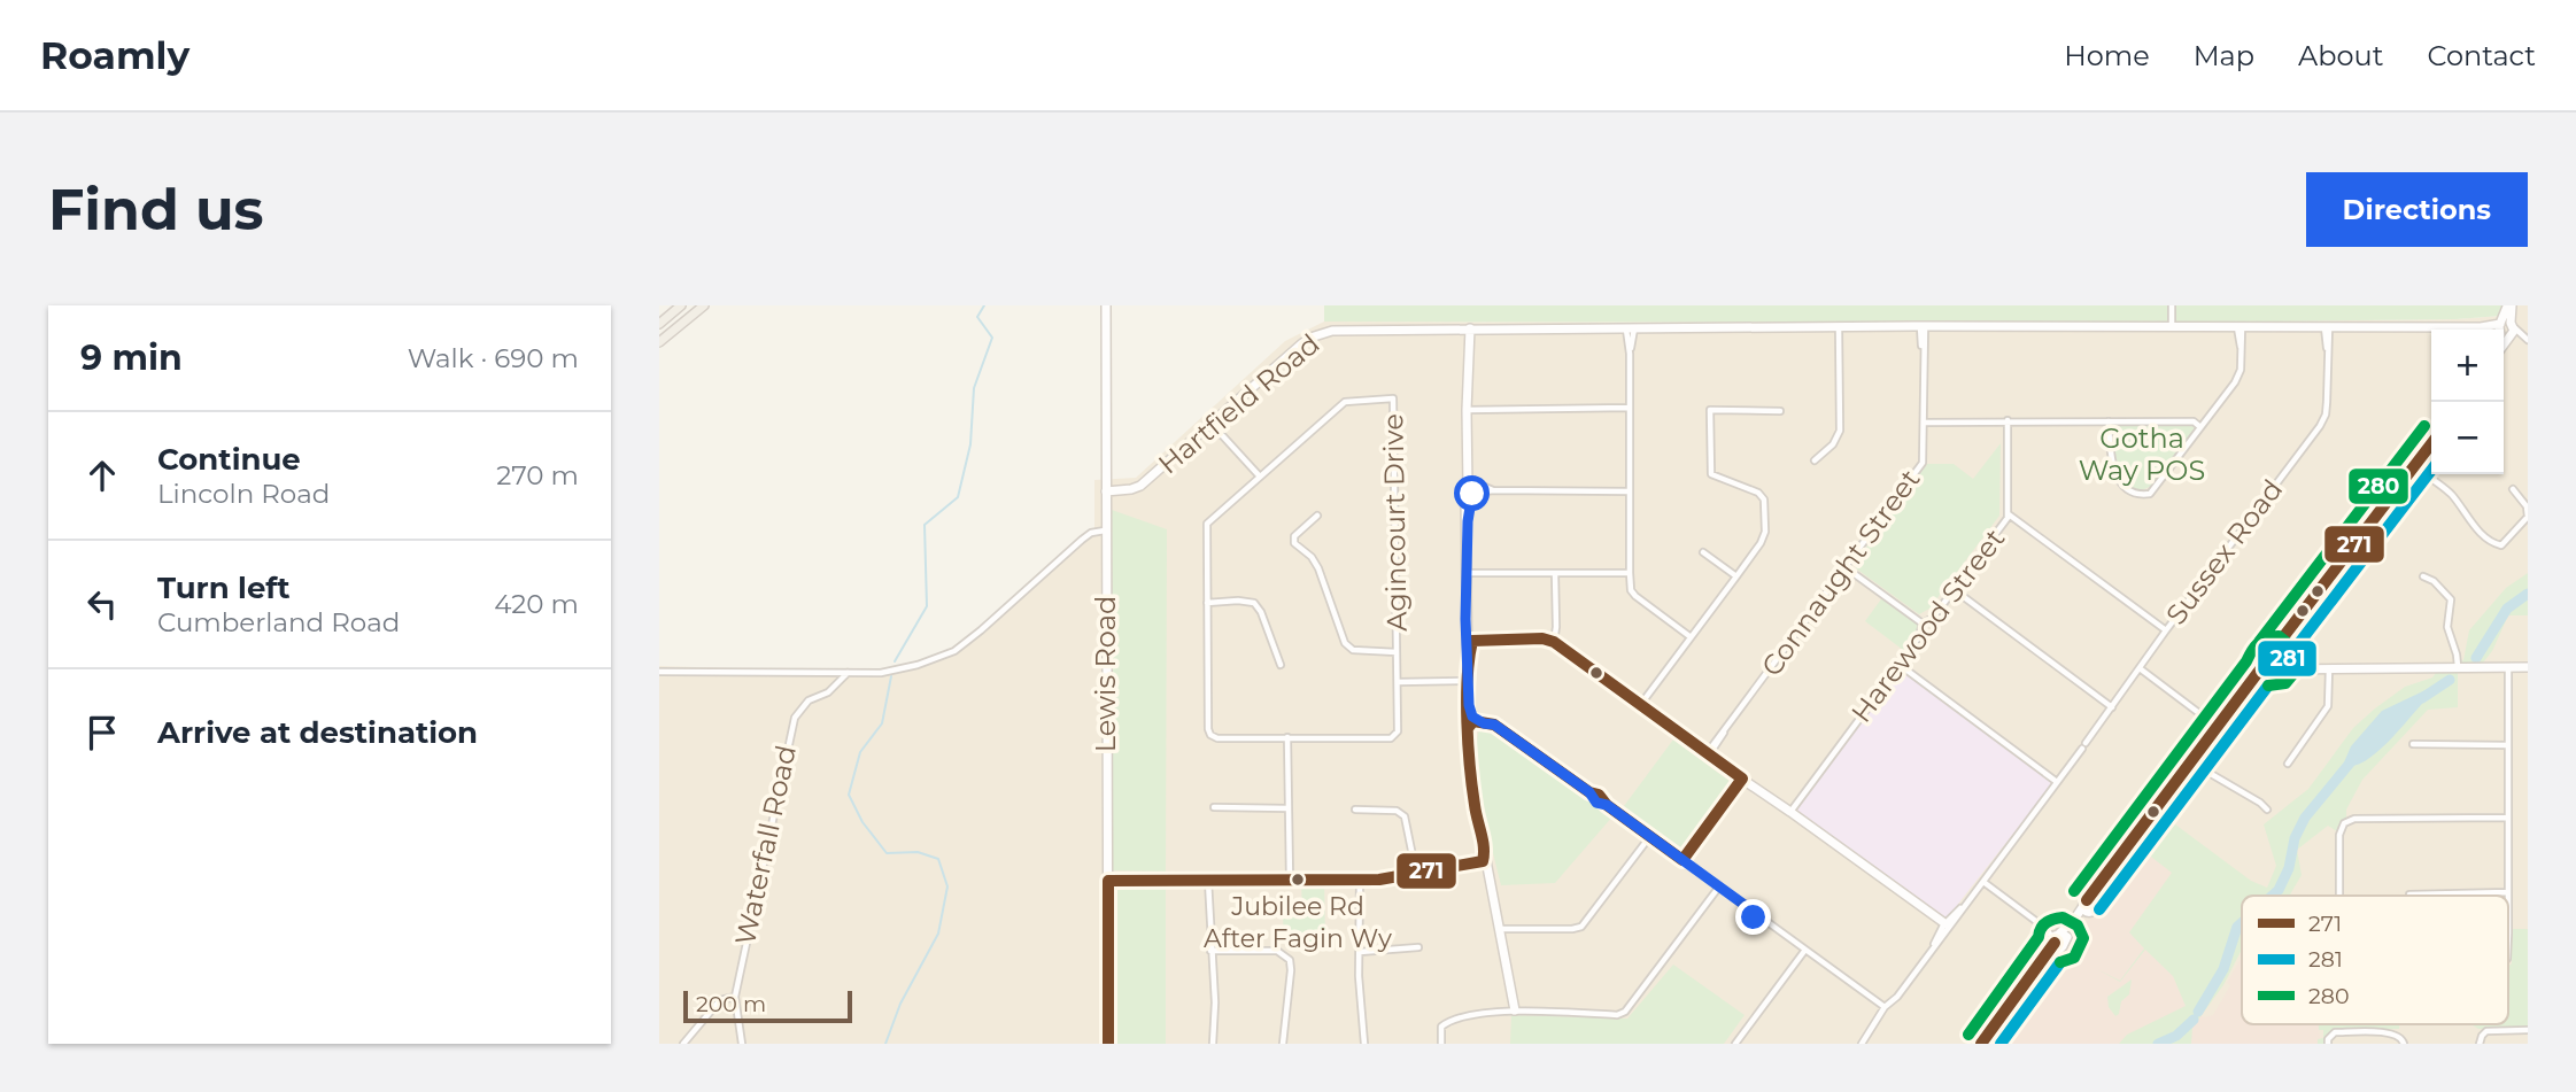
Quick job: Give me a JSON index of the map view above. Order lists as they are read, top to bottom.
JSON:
{
  "streets": {
    "street": [
      "Hartfield Road",
      "Agincourt Drive",
      "Sussex Road",
      "Connaught Street",
      "Harewood Street",
      "Lewis Road",
      "Waterfall Road"
    ]
  },
  "crossings": [
    ["Hartfield Road", "Sussex Road"],
    ["Hartfield Road", "Connaught Street"],
    ["Hartfield Road", "Lewis Road"]
  ],
  "parks": ["Gotha Way POS"],
  "places": ["Jubilee Rd After Fagin Wy"],
  "lines": ["transit line 280", "transit line 271", "transit line 281"],
  "legend": ["271", "281", "280"],
  "scale_bar": "200 m",
  "page": {
    "header": "Roamly",
    "nav": [
      "Home",
      "Map",
      "About",
      "Contact"
    ],
    "buttons": "Directions",
    "title": "Find us",
    "heading": ["9 min", "Walk · 690 m"],
    "map_buttons": ["+", "−"],
    "list": [
      ["Continue", "Lincoln Road", "270 m"],
      ["Turn left", "Cumberland Road", "420 m"],
      "Arrive at destination"
    ],
    "scale": "200 m"
  }
}
